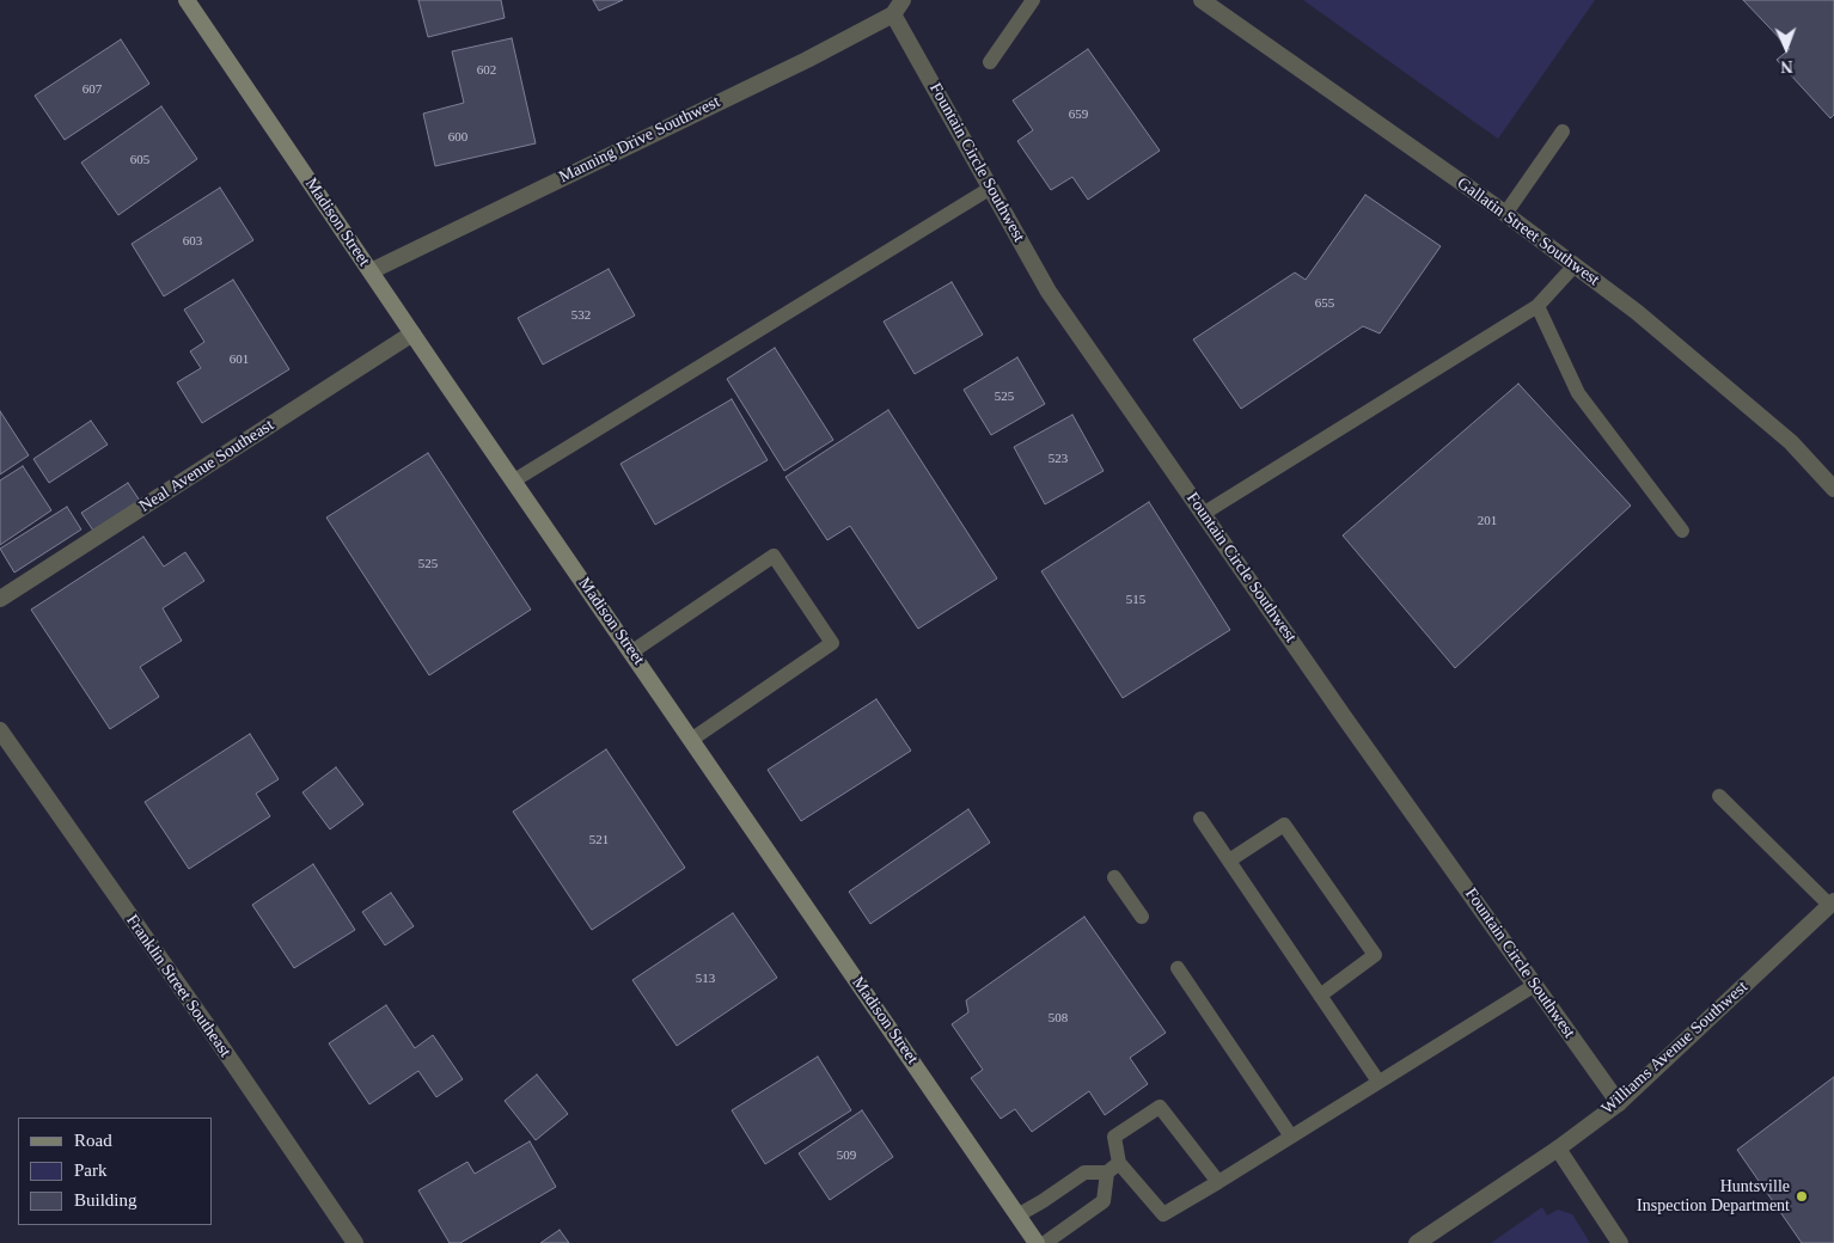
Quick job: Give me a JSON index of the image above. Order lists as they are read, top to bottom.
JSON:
{
  "streets": {
    "main road": ["Madison Street"],
    "street": [
      "Manning Drive Southwest",
      "Fountain Circle Southwest",
      "Gallatin Street Southwest",
      "Neal Avenue Southeast",
      "Franklin Street Southeast",
      "Williams Avenue Southwest"
    ]
  },
  "crossings": [
    ["Manning Drive Southwest", "Fountain Circle Southwest"],
    ["Manning Drive Southwest", "Madison Street"],
    ["Fountain Circle Southwest", "Williams Avenue Southwest"],
    ["Madison Street", "Neal Avenue Southeast"]
  ],
  "places": ["Huntsville Inspection Department"],
  "house_numbers": [
    "602",
    "607",
    "659",
    "600",
    "605",
    "603",
    "655",
    "532",
    "601",
    "525",
    "523",
    "201",
    "525",
    "515",
    "521",
    "513",
    "508",
    "509"
  ],
  "legend": ["Road", "Park", "Building"],
  "north": "bottom"
}
